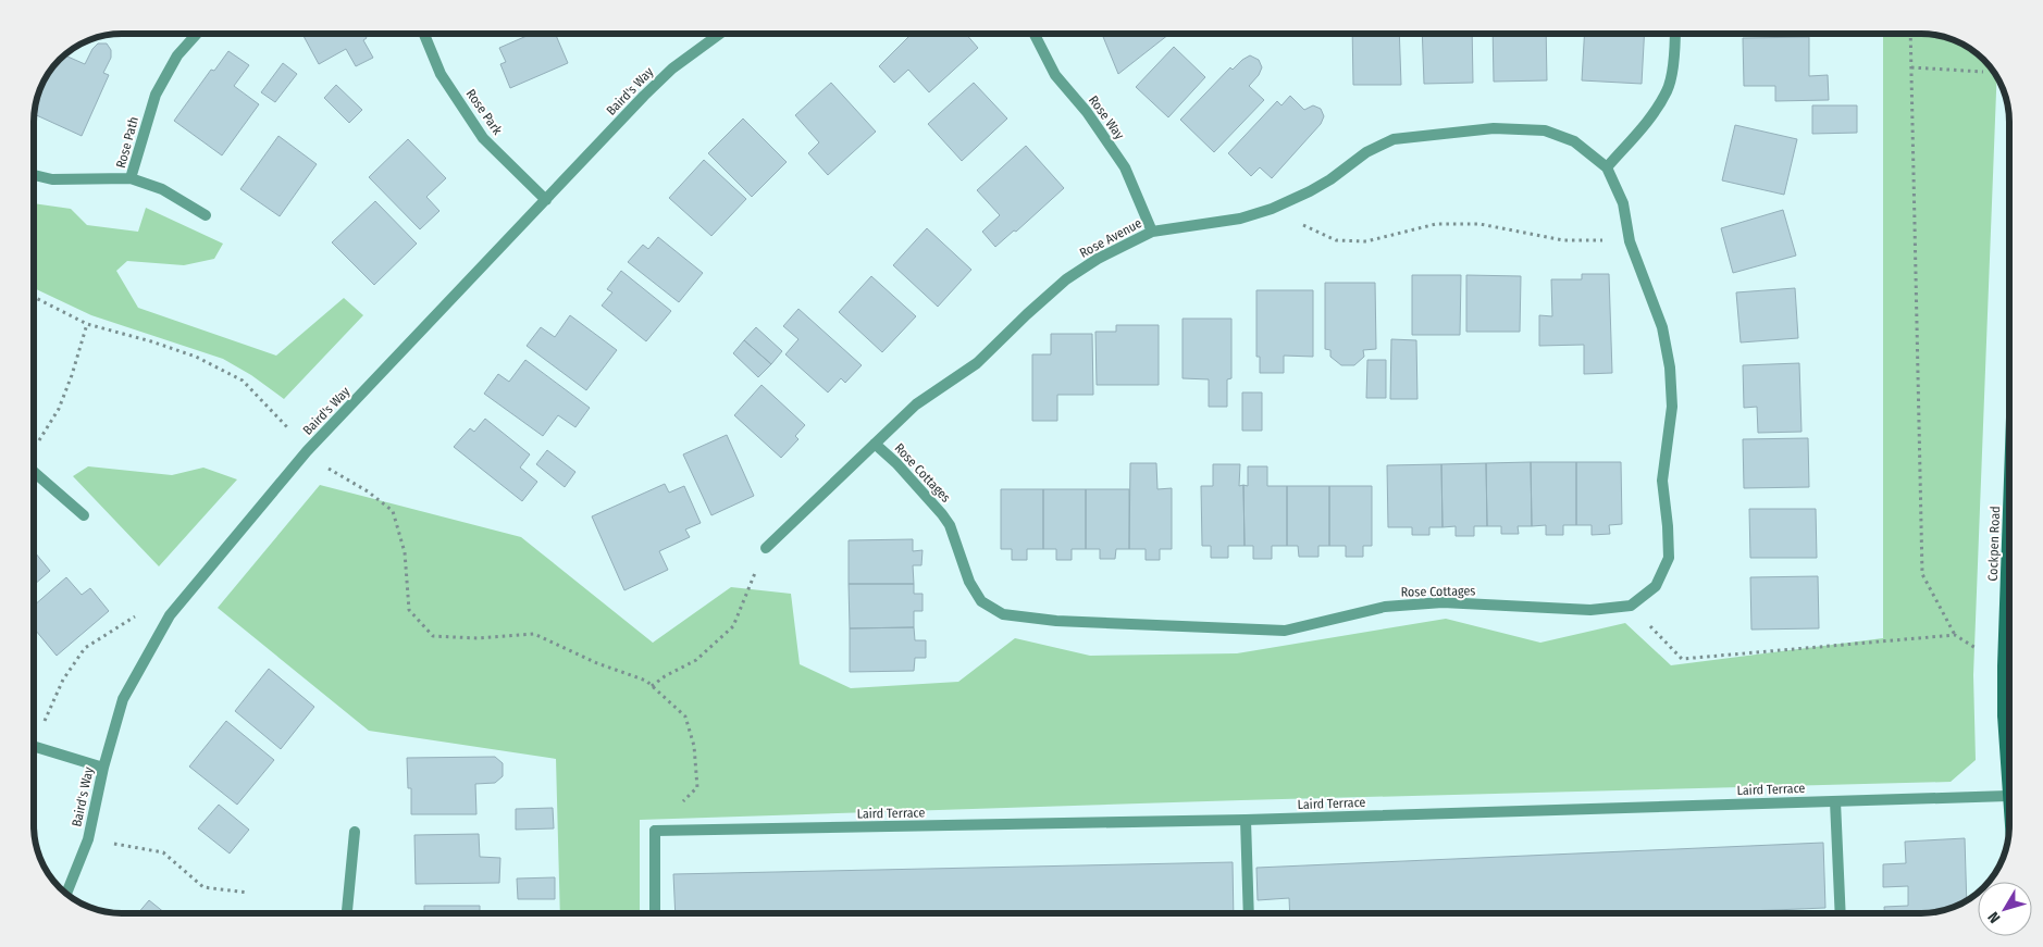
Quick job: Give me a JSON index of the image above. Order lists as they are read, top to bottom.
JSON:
{
  "streets": {
    "main road": ["Cockpen Road"],
    "street": [
      "Baird's Way",
      "Rose Park",
      "Rose Way",
      "Rose Path",
      "Rose Avenue",
      "Rose Cottages",
      "Laird Terrace"
    ]
  },
  "crossings": [
    ["Baird's Way", "Rose Park"],
    ["Rose Way", "Rose Avenue"],
    ["Rose Avenue", "Rose Cottages"],
    ["Cockpen Road", "Laird Terrace"]
  ],
  "north": "bottom left"
}
